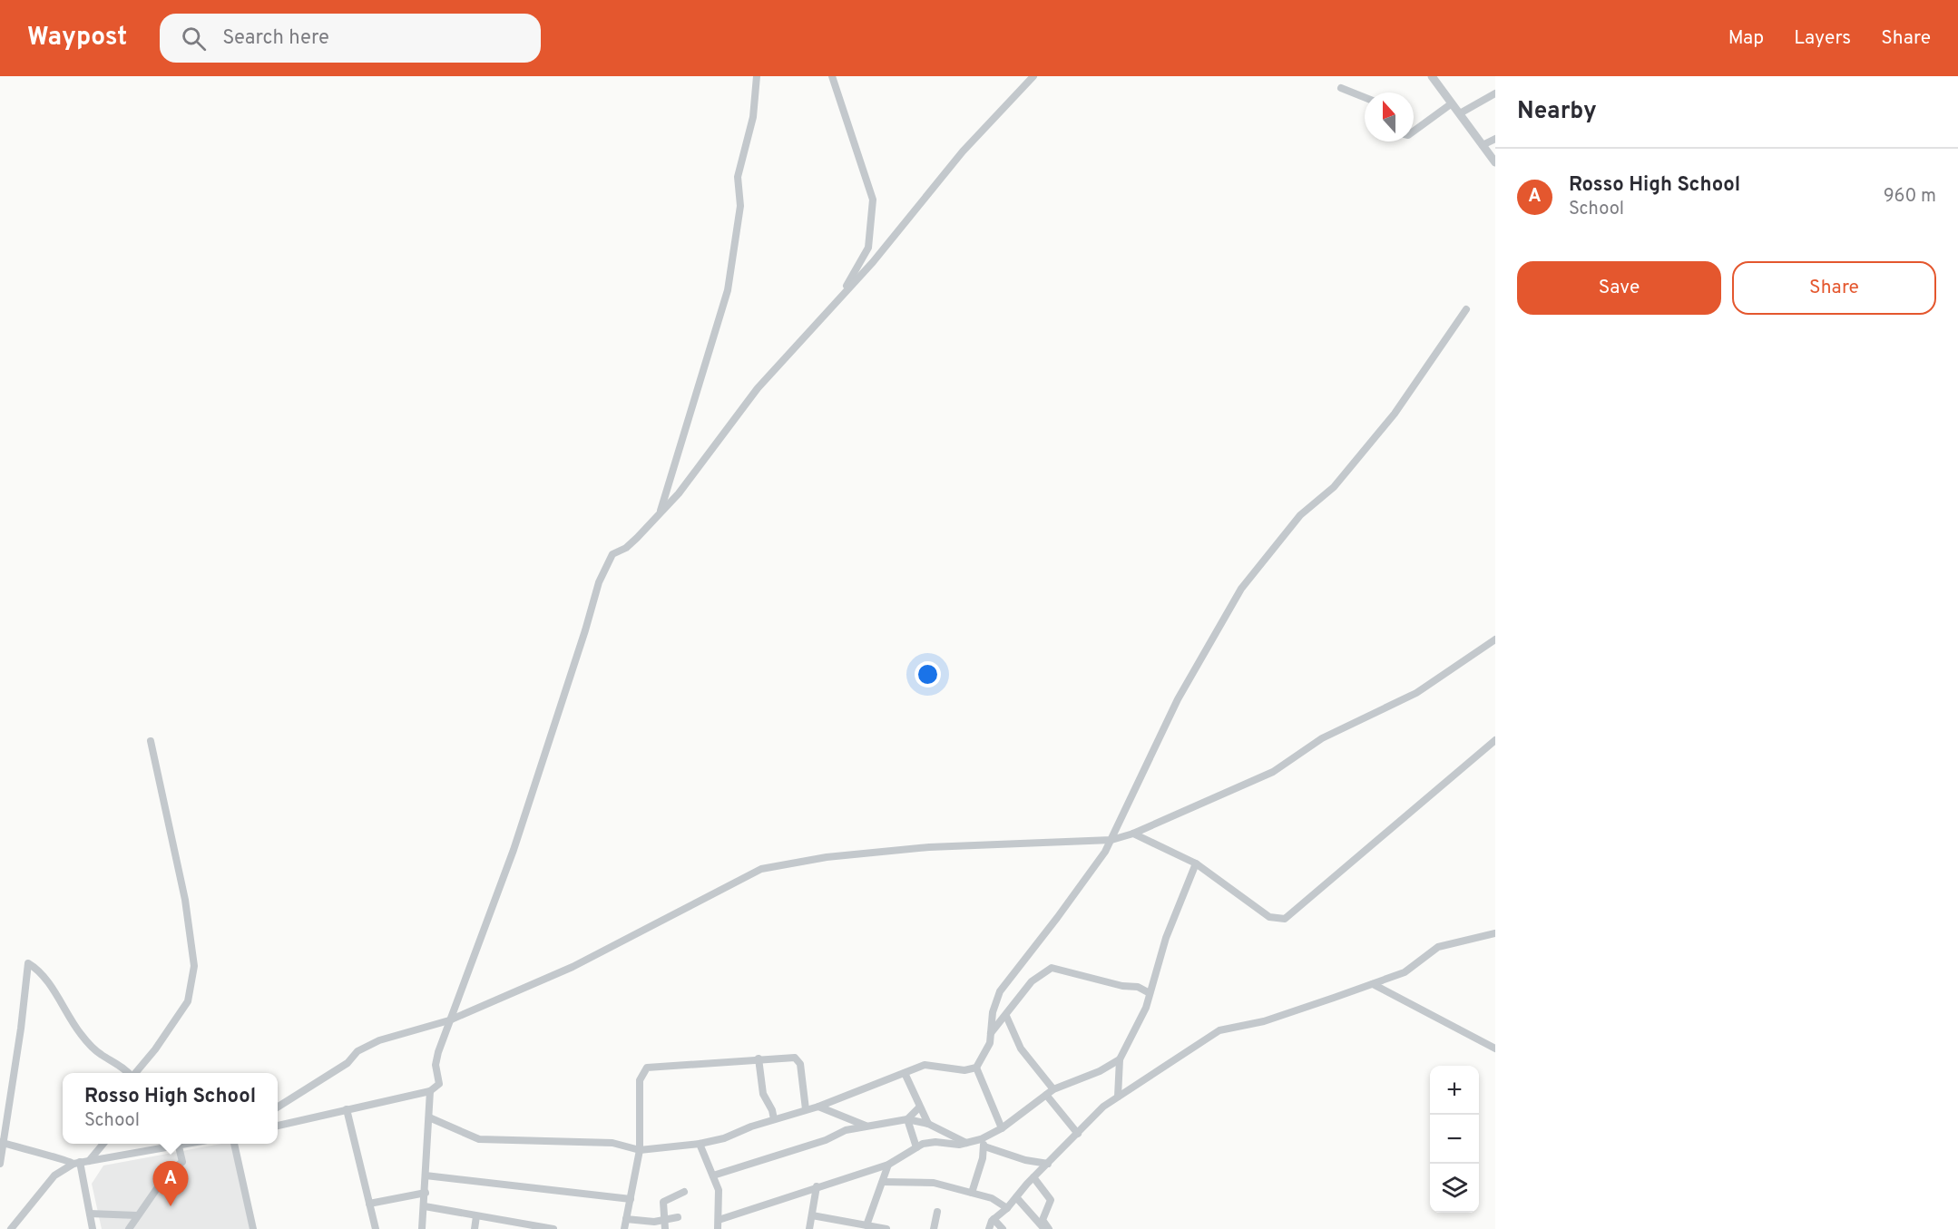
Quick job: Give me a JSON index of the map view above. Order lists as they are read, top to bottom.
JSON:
{
  "north": "top",
  "page": {
    "header": "Waypost",
    "search": "Search here",
    "nav": ["Map", "Layers", "Share"],
    "heading": "Nearby",
    "list": [
      {
        "mark": "A",
        "name": "Rosso High School",
        "note": "School",
        "value": "960 m"
      }
    ],
    "buttons": ["Save", "Share"],
    "map_buttons": ["+", "−"],
    "popup": ["Rosso High School", "School"],
    "pins": "A"
  }
}
